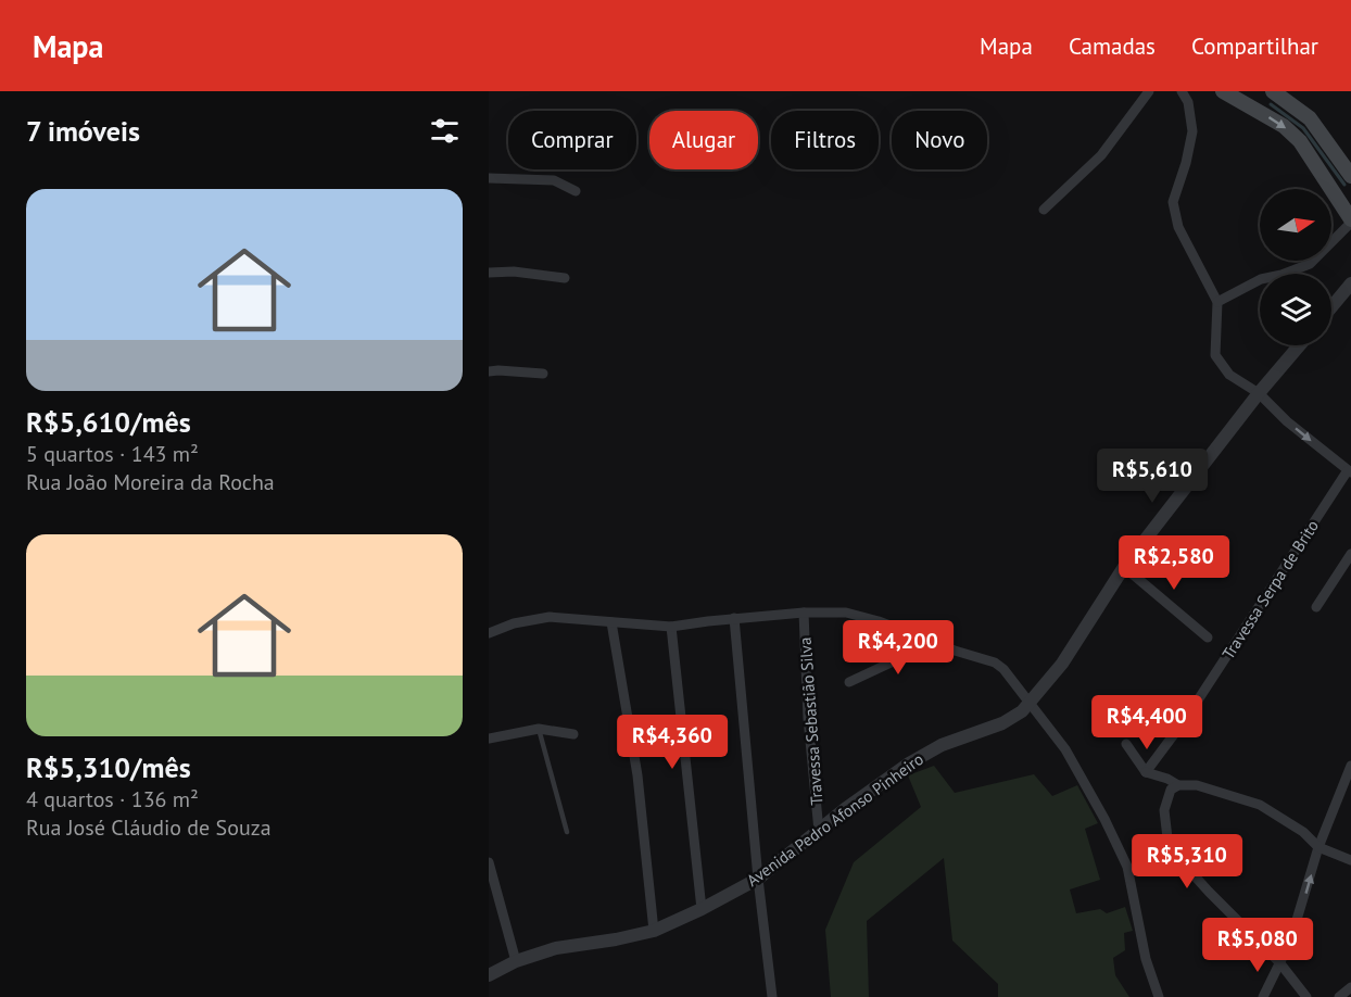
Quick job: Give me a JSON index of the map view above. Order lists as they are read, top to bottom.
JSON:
{
  "streets": {
    "street": ["Travessa Serpa de Brito", "Travessa Sebastião Silva", "Avenida Pedro Afonso Pinheiro"]
  },
  "crossings": [
    ["Travessa Sebastião Silva", "Avenida Pedro Afonso Pinheiro"]
  ],
  "north": "right",
  "page": {
    "header": "Mapa",
    "nav": ["Mapa", "Camadas", "Compartilhar"],
    "heading": "7 imóveis",
    "chip": [
      "Comprar",
      "Alugar",
      "Filtros",
      "Novo"
    ],
    "list": [
      {
        "name": "R$5,610/mês",
        "note": "5 quartos · 143 m² · Rua João Moreira da Rocha"
      },
      {
        "name": "R$5,310/mês",
        "note": "4 quartos · 136 m² · Rua José Cláudio de Souza"
      }
    ],
    "price": [
      "R$5,610",
      "R$2,580",
      "R$4,200",
      "R$4,400",
      "R$4,360",
      "R$5,310",
      "R$5,080"
    ]
  }
}
